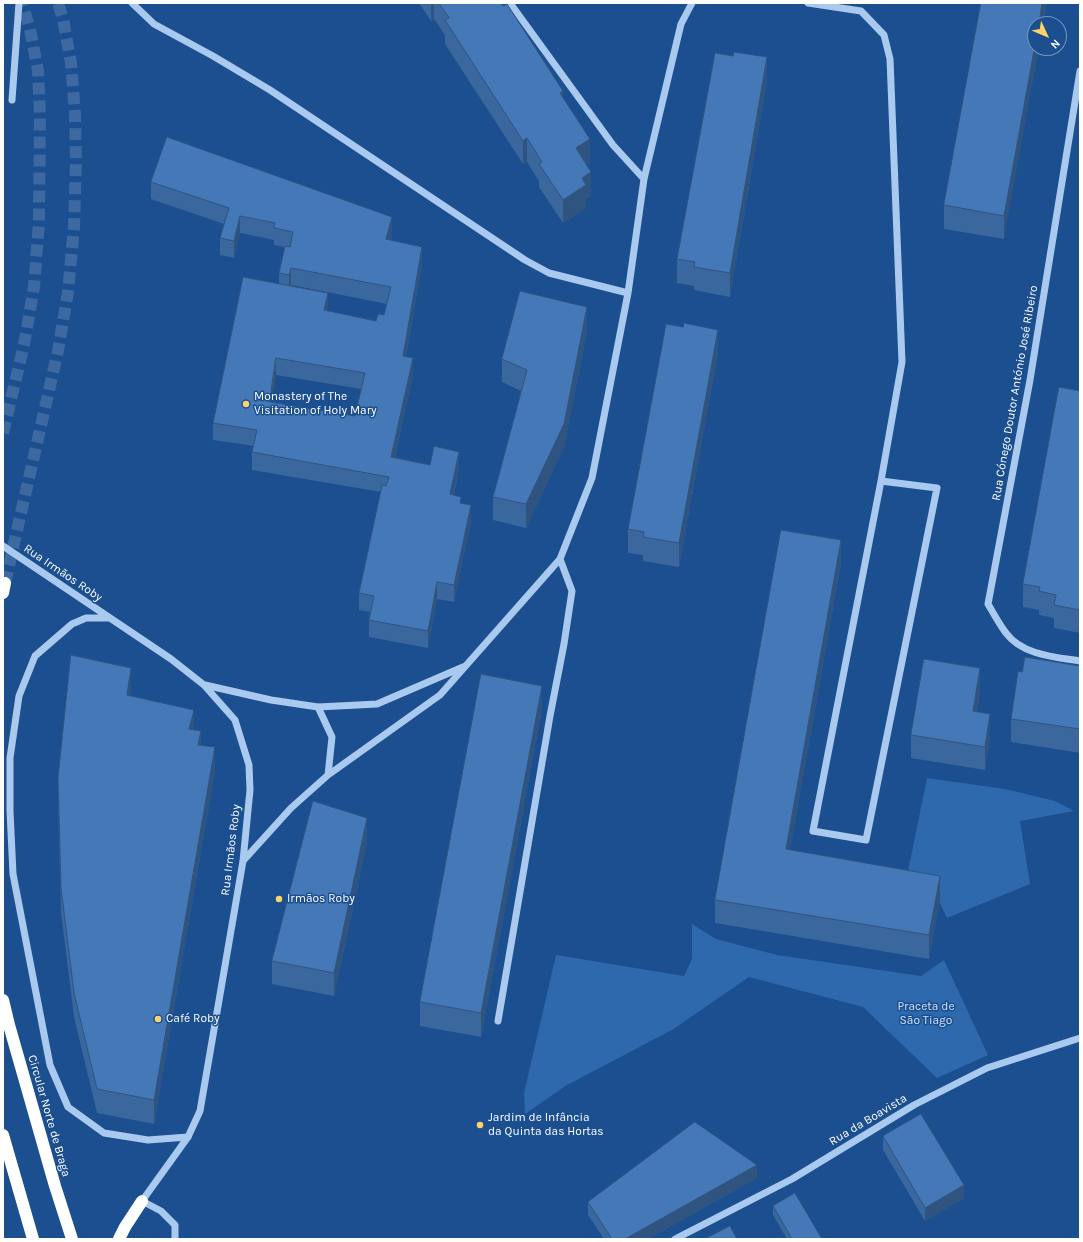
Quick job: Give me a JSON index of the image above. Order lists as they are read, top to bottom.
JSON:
{
  "streets": {
    "highway": ["Circular Norte de Braga"],
    "street": ["Rua Cónego Doutor António José Ribeiro", "Rua Irmãos Roby", "Rua da Boavista"]
  },
  "parks": ["Praceta de São Tiago"],
  "places": [
    "Monastery of The Visitation of Holy Mary",
    "Irmãos Roby",
    "Café Roby",
    "Jardim de Infância da Quinta das Hortas"
  ],
  "north": "bottom right"
}
